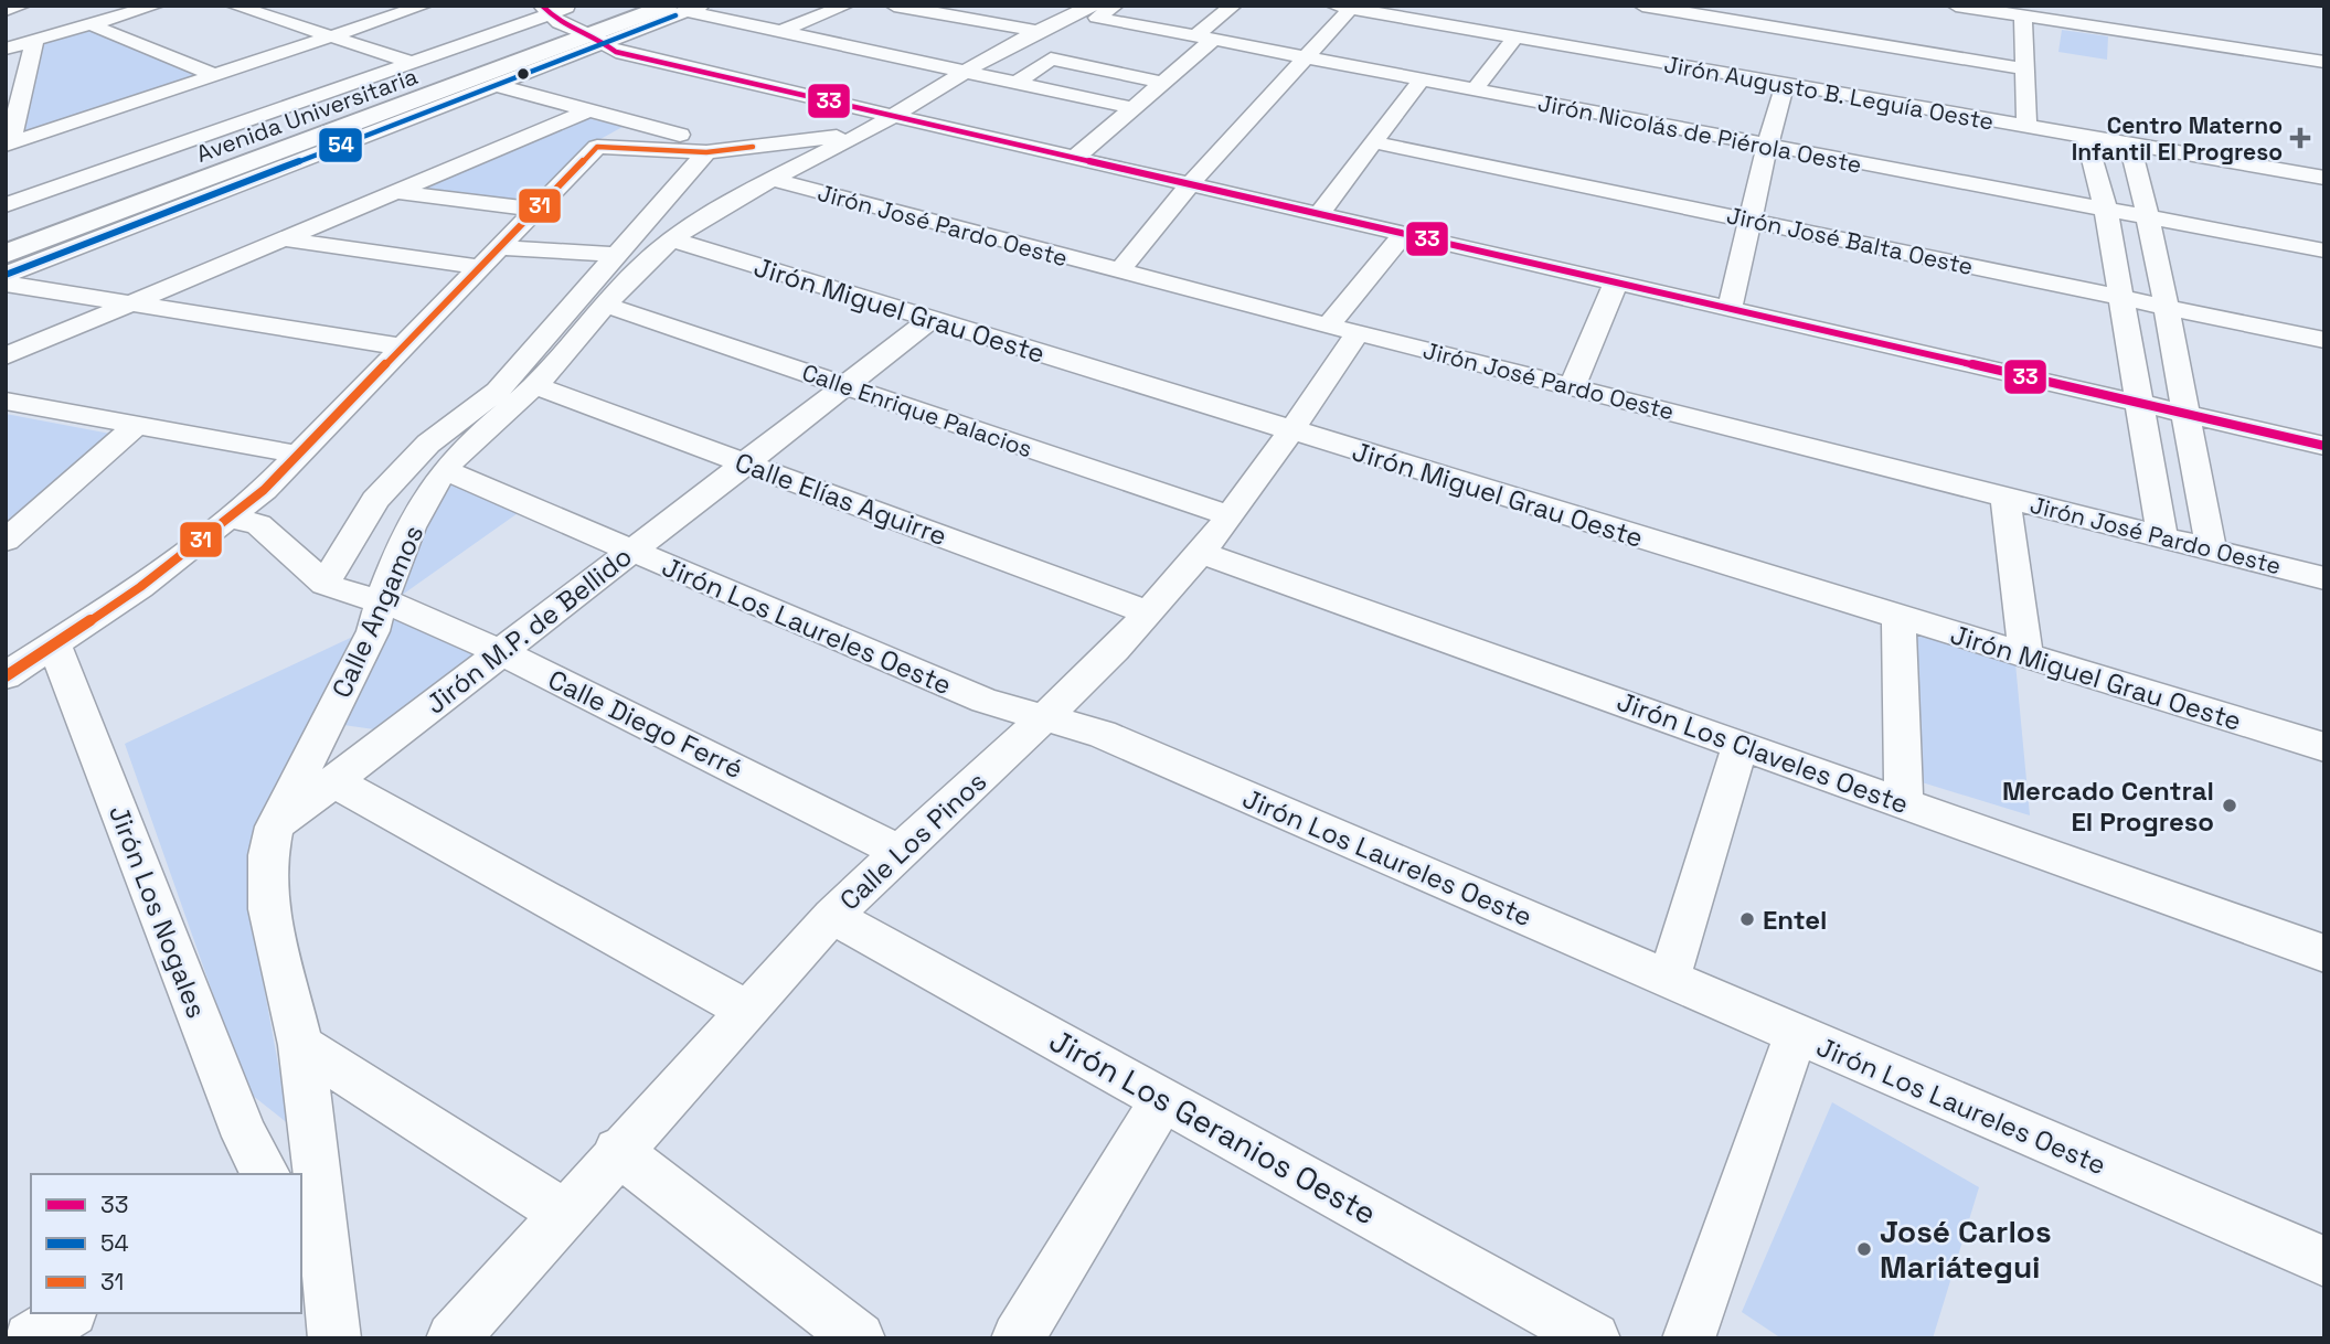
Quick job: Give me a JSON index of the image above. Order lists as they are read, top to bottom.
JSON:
{
  "streets": {
    "main road": ["Avenida Universitaria"],
    "street": [
      "Jirón Augusto B. Leguía Oeste",
      "Jirón Nicolás de Piérola Oeste",
      "Jirón José Pardo Oeste",
      "Jirón José Balta Oeste",
      "Jirón Miguel Grau Oeste",
      "Calle Enrique Palacios",
      "Calle Elías Aguirre",
      "Calle Angamos",
      "Jirón Los Laureles Oeste",
      "Jirón M.P. de Bellido",
      "Calle Diego Ferré",
      "Jirón Los Claveles Oeste",
      "Calle Los Pinos",
      "Jirón Los Nogales",
      "Jirón Los Geranios Oeste"
    ]
  },
  "crossings": [
    ["Jirón José Pardo Oeste", "Calle Angamos"],
    ["Jirón José Pardo Oeste", "Calle Los Pinos"],
    ["Jirón Miguel Grau Oeste", "Calle Angamos"],
    ["Jirón Miguel Grau Oeste", "Jirón M.P. de Bellido"],
    ["Jirón Miguel Grau Oeste", "Calle Los Pinos"],
    ["Calle Enrique Palacios", "Calle Angamos"],
    ["Calle Enrique Palacios", "Jirón M.P. de Bellido"],
    ["Calle Enrique Palacios", "Calle Los Pinos"],
    ["Calle Elías Aguirre", "Calle Angamos"],
    ["Calle Elías Aguirre", "Jirón M.P. de Bellido"],
    ["Calle Elías Aguirre", "Calle Los Pinos"],
    ["Calle Angamos", "Jirón Los Laureles Oeste"],
    ["Calle Angamos", "Jirón M.P. de Bellido"],
    ["Calle Angamos", "Calle Diego Ferré"],
    ["Jirón Los Laureles Oeste", "Jirón M.P. de Bellido"],
    ["Jirón Los Laureles Oeste", "Calle Los Pinos"],
    ["Jirón M.P. de Bellido", "Calle Diego Ferré"],
    ["Calle Diego Ferré", "Calle Los Pinos"],
    ["Jirón Los Claveles Oeste", "Calle Los Pinos"],
    ["Calle Los Pinos", "Jirón Los Geranios Oeste"]
  ],
  "places": {
    "health": ["Centro Materno Infantil El Progreso"],
    "other": ["Mercado Central El Progreso", "Entel", "José Carlos Mariátegui"]
  },
  "lines": ["transit line 33", "transit line 54", "transit line 31"],
  "legend": ["33", "54", "31"]
}
